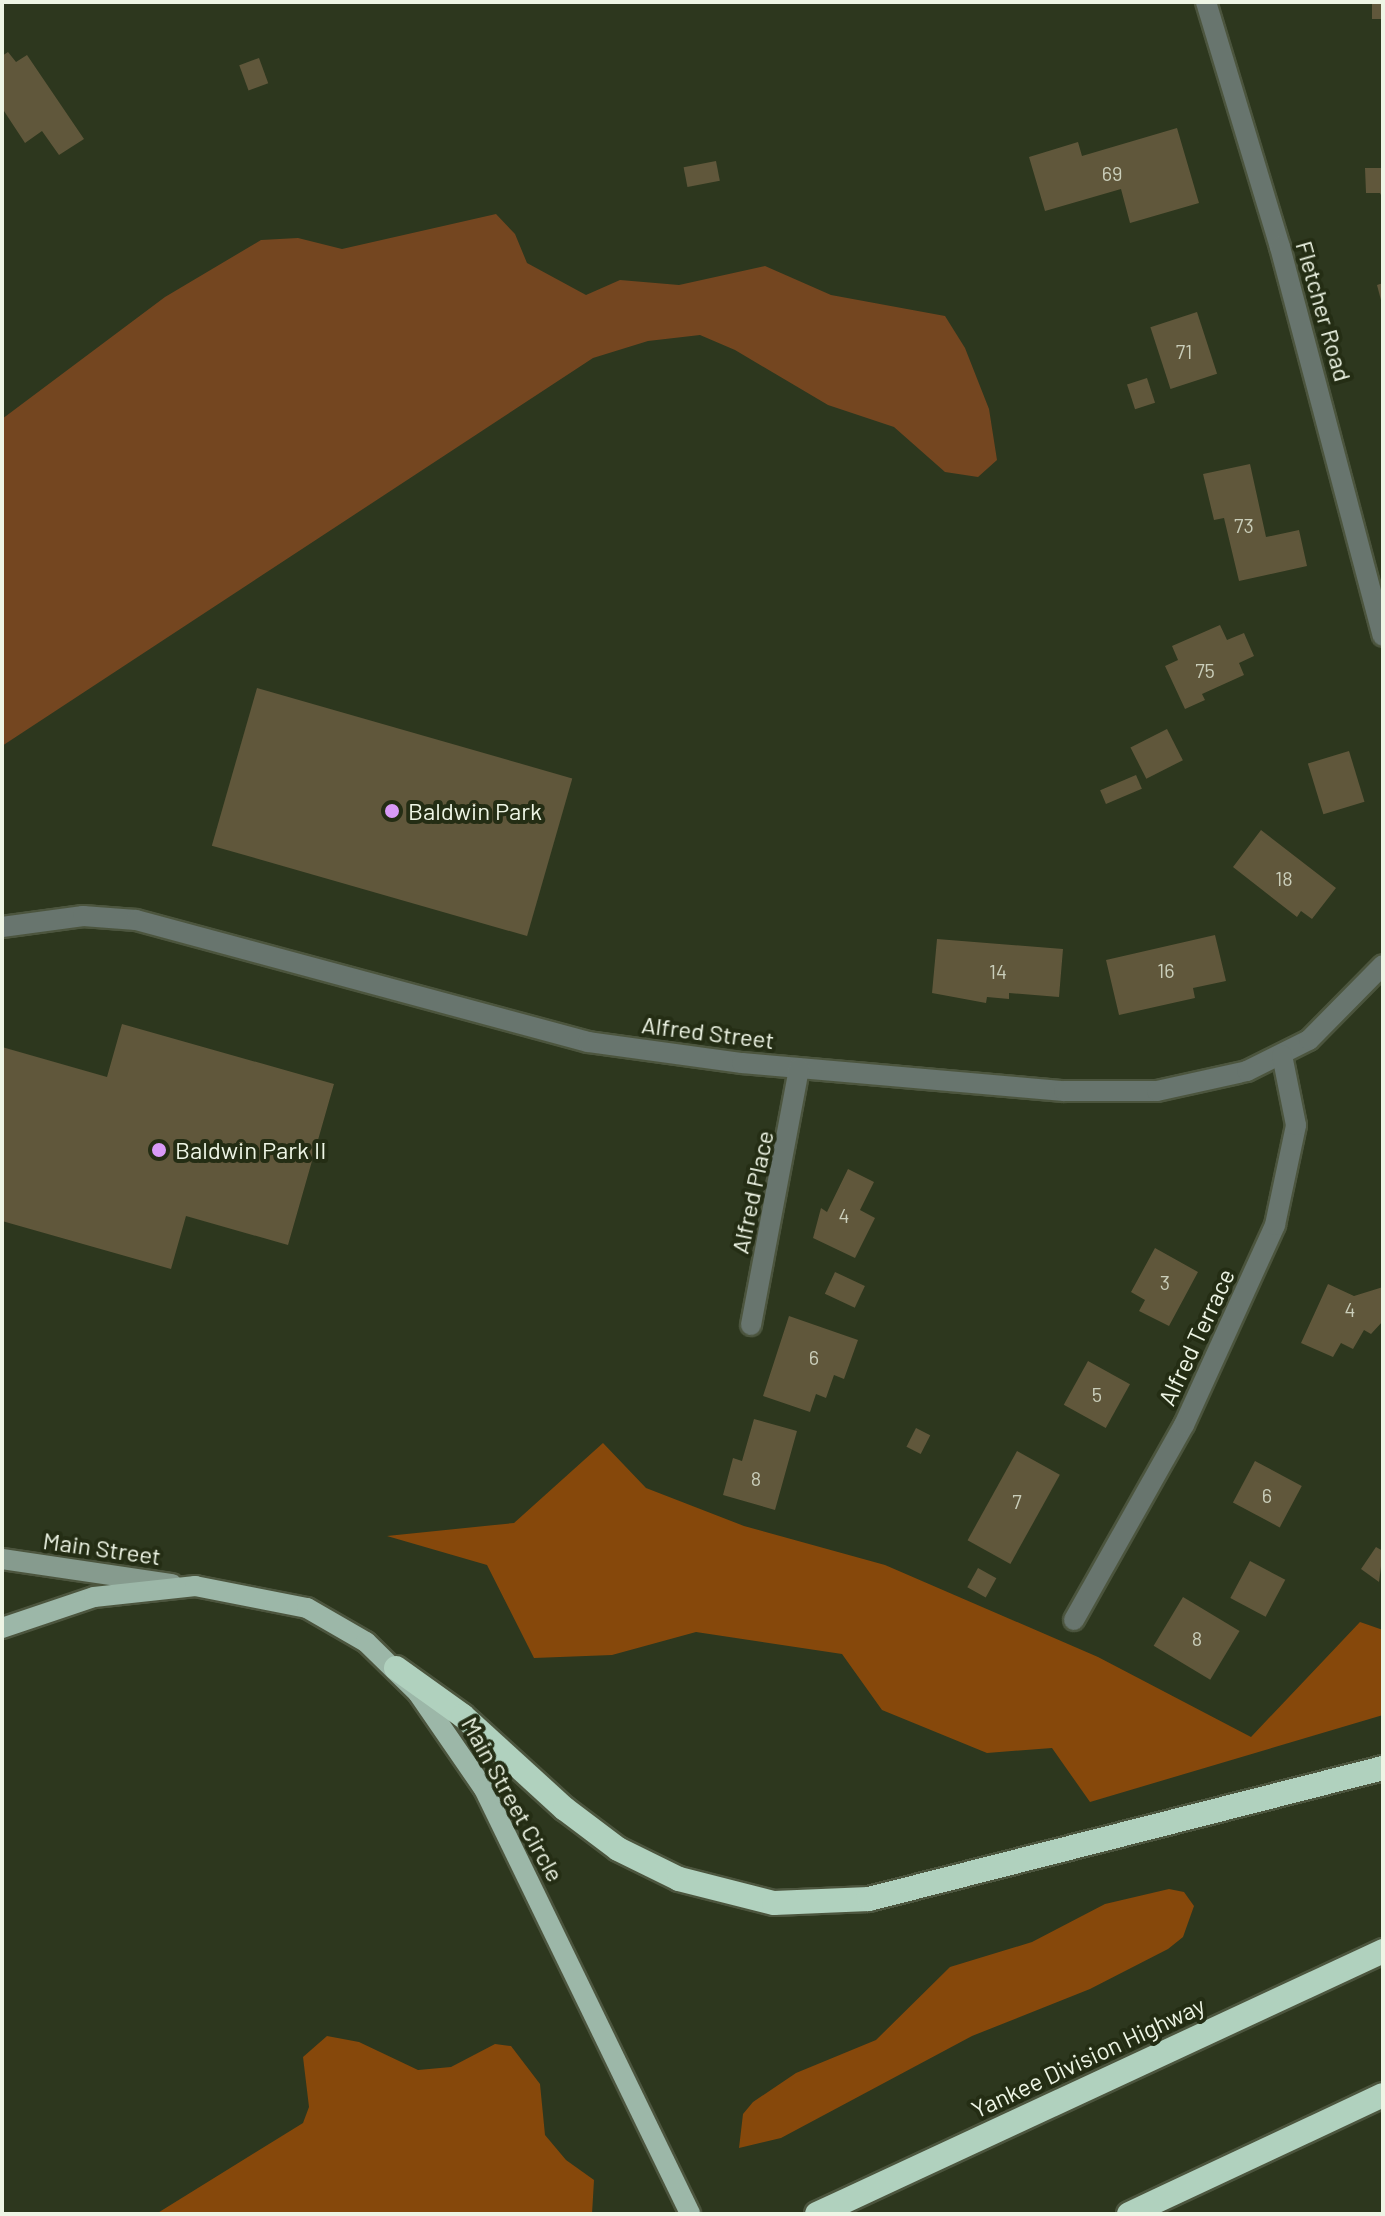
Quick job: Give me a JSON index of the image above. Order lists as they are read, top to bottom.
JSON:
{
  "streets": {
    "highway": ["Yankee Division Highway"],
    "main road": ["Main Street", "Main Street Circle"],
    "street": [
      "Fletcher Road",
      "Alfred Street",
      "Alfred Place",
      "Alfred Terrace"
    ]
  },
  "crossings": [
    ["Alfred Street", "Alfred Place"],
    ["Alfred Street", "Alfred Terrace"],
    ["Main Street", "Main Street Circle"]
  ],
  "places": ["Baldwin Park", "Baldwin Park II"],
  "house_numbers": [
    "69",
    "71",
    "73",
    "75",
    "18",
    "16",
    "14",
    "4",
    "3",
    "4",
    "6",
    "5",
    "8",
    "6",
    "7",
    "8"
  ]
}
